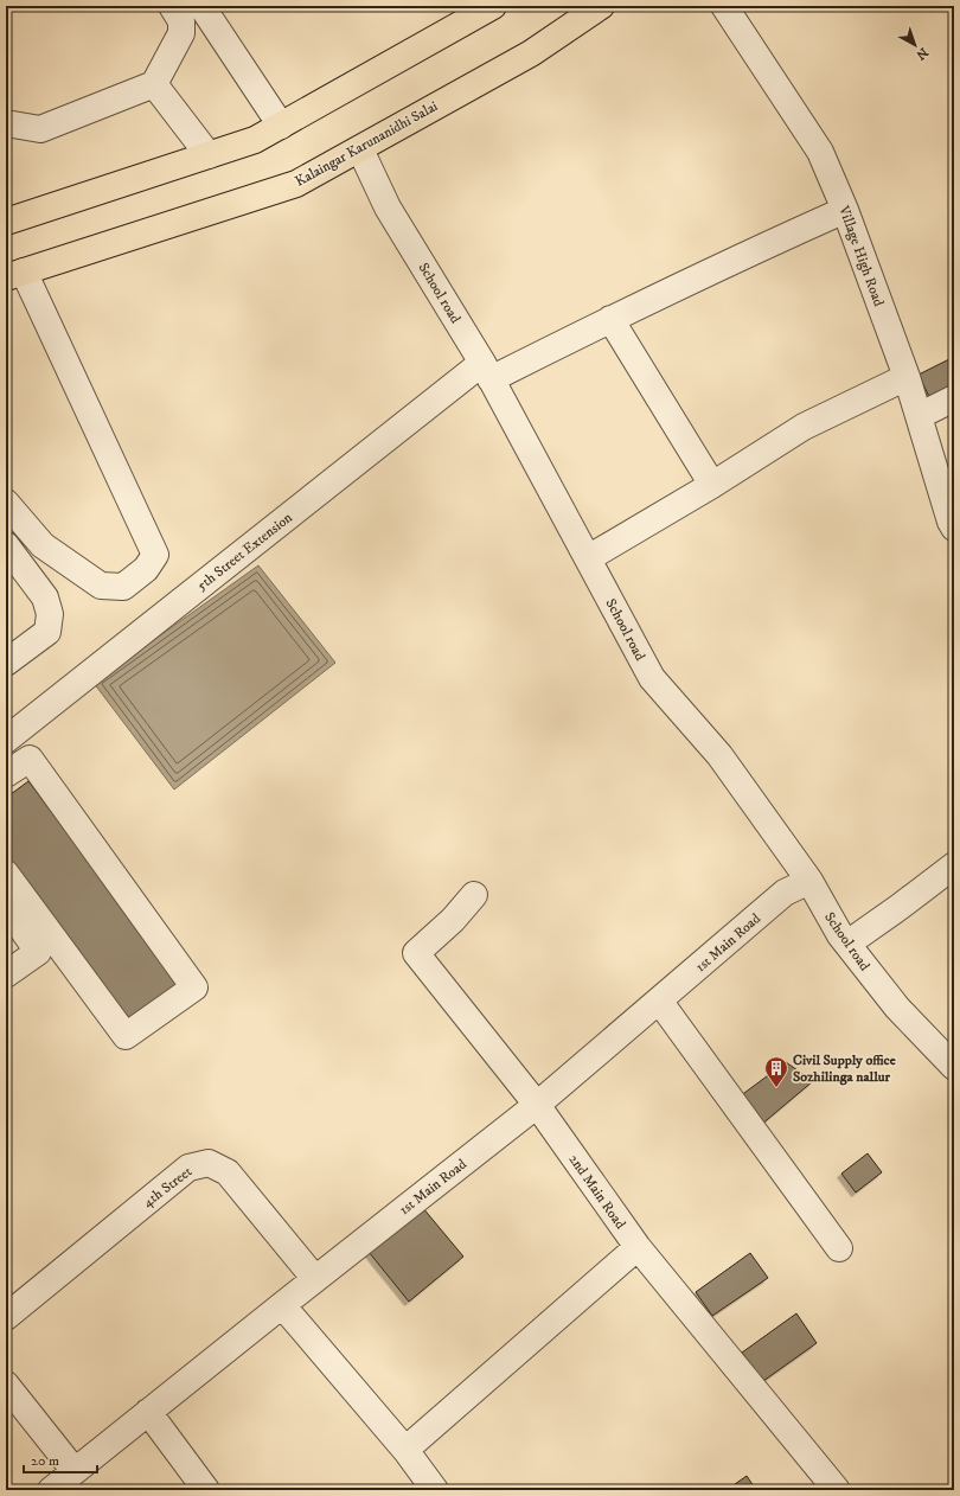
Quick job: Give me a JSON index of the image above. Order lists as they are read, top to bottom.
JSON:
{
  "streets": {
    "main road": ["Kalaingar Karunanidhi Salai"],
    "street": [
      "Village High Road",
      "School road",
      "5th Street Extension",
      "1st Main Road",
      "4th Street",
      "2nd Main Road"
    ]
  },
  "crossings": [
    ["Kalaingar Karunanidhi Salai", "School road"],
    ["Village High Road", "5th Street Extension"],
    ["School road", "5th Street Extension"],
    ["School road", "1st Main Road"],
    ["1st Main Road", "4th Street"],
    ["1st Main Road", "2nd Main Road"]
  ],
  "places": {
    "building": ["Civil Supply office Sozhilinga nallur"]
  },
  "scale_bar": "20 m",
  "north": "bottom right"
}
